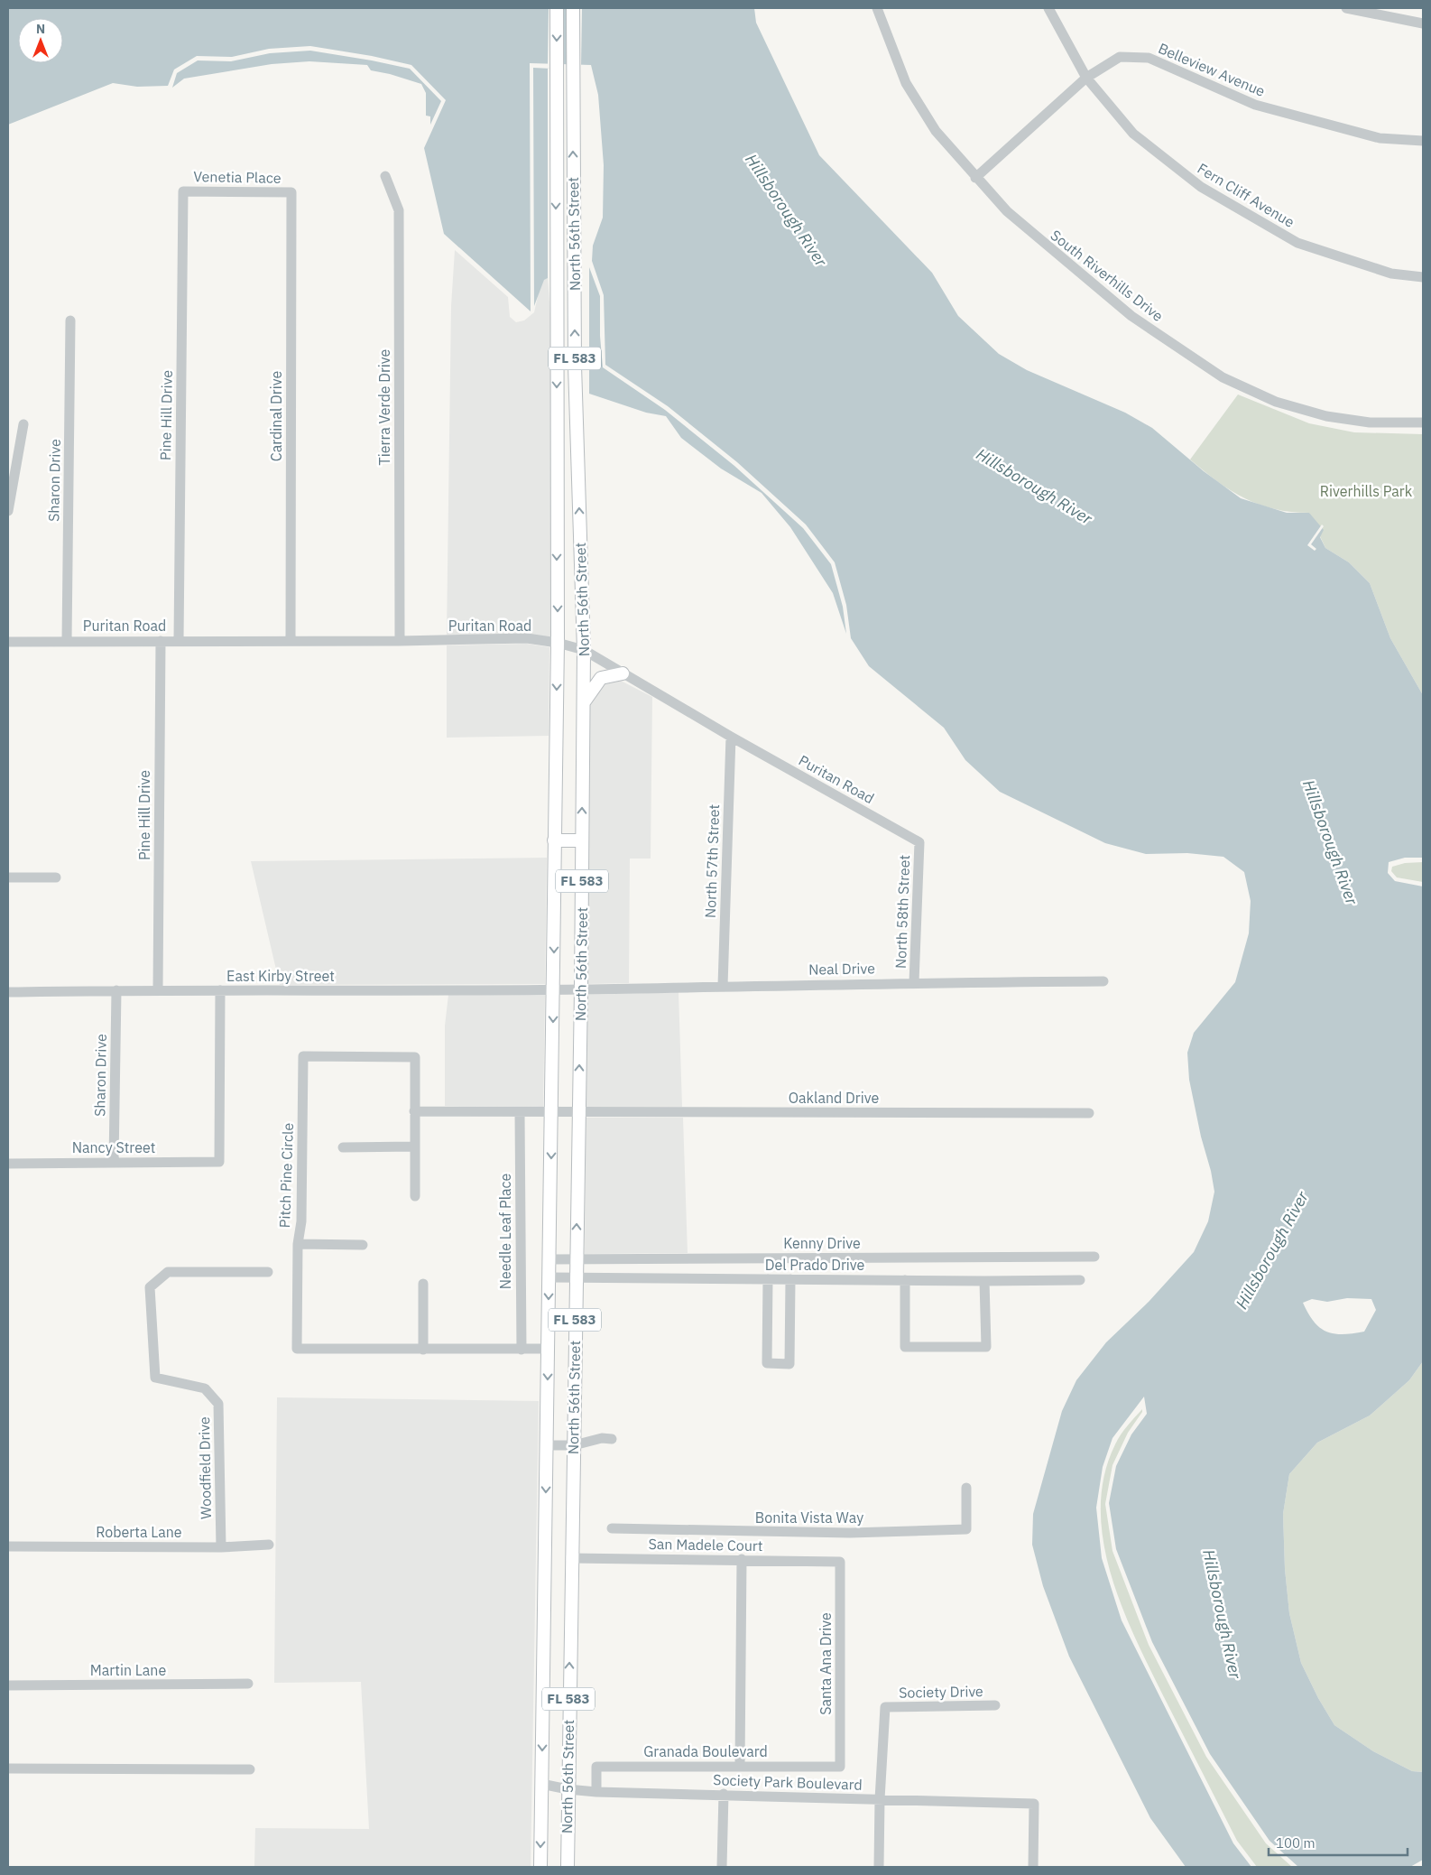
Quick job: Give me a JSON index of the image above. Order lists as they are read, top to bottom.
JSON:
{
  "streets": {
    "main road": ["North 56th Street", "FL 583"],
    "street": [
      "Belleview Avenue",
      "Venetia Place",
      "Fern Cliff Avenue",
      "South Riverhills Drive",
      "Tierra Verde Drive",
      "Pine Hill Drive",
      "Cardinal Drive",
      "Sharon Drive",
      "Puritan Road",
      "North 57th Street",
      "North 58th Street",
      "Neal Drive",
      "East Kirby Street",
      "Oakland Drive",
      "Nancy Street",
      "Pitch Pine Circle",
      "Needle Leaf Place",
      "Kenny Drive",
      "Del Prado Drive",
      "Woodfield Drive",
      "Bonita Vista Way",
      "Roberta Lane",
      "San Madele Court",
      "Santa Ana Drive",
      "Martin Lane",
      "Society Drive",
      "Granada Boulevard",
      "Society Park Boulevard"
    ]
  },
  "crossings": [
    ["Belleview Avenue", "Fern Cliff Avenue"],
    ["Belleview Avenue", "South Riverhills Drive"],
    ["Venetia Place", "Pine Hill Drive"],
    ["Venetia Place", "Cardinal Drive"],
    ["North 56th Street", "Puritan Road"],
    ["North 56th Street", "Neal Drive"],
    ["North 56th Street", "East Kirby Street"],
    ["North 56th Street", "Oakland Drive"],
    ["North 56th Street", "Pitch Pine Circle"],
    ["North 56th Street", "Kenny Drive"],
    ["North 56th Street", "Del Prado Drive"],
    ["North 56th Street", "San Madele Court"],
    ["North 56th Street", "Society Park Boulevard"],
    ["Tierra Verde Drive", "Puritan Road"],
    ["Pine Hill Drive", "Puritan Road"],
    ["Pine Hill Drive", "East Kirby Street"],
    ["Cardinal Drive", "Puritan Road"],
    ["Sharon Drive", "Puritan Road"],
    ["Sharon Drive", "East Kirby Street"],
    ["Sharon Drive", "Nancy Street"],
    ["Puritan Road", "North 57th Street"],
    ["Puritan Road", "North 58th Street"],
    ["North 57th Street", "Neal Drive"],
    ["North 58th Street", "Neal Drive"],
    ["Neal Drive", "East Kirby Street"],
    ["East Kirby Street", "Nancy Street"],
    ["Pitch Pine Circle", "Needle Leaf Place"],
    ["Woodfield Drive", "Roberta Lane"],
    ["San Madele Court", "Santa Ana Drive"],
    ["Santa Ana Drive", "Granada Boulevard"],
    ["Society Drive", "Society Park Boulevard"],
    ["Granada Boulevard", "Society Park Boulevard"]
  ],
  "water": ["Hillsborough River"],
  "parks": ["Riverhills Park"],
  "scale_bar": "100 m",
  "north": "top"
}
